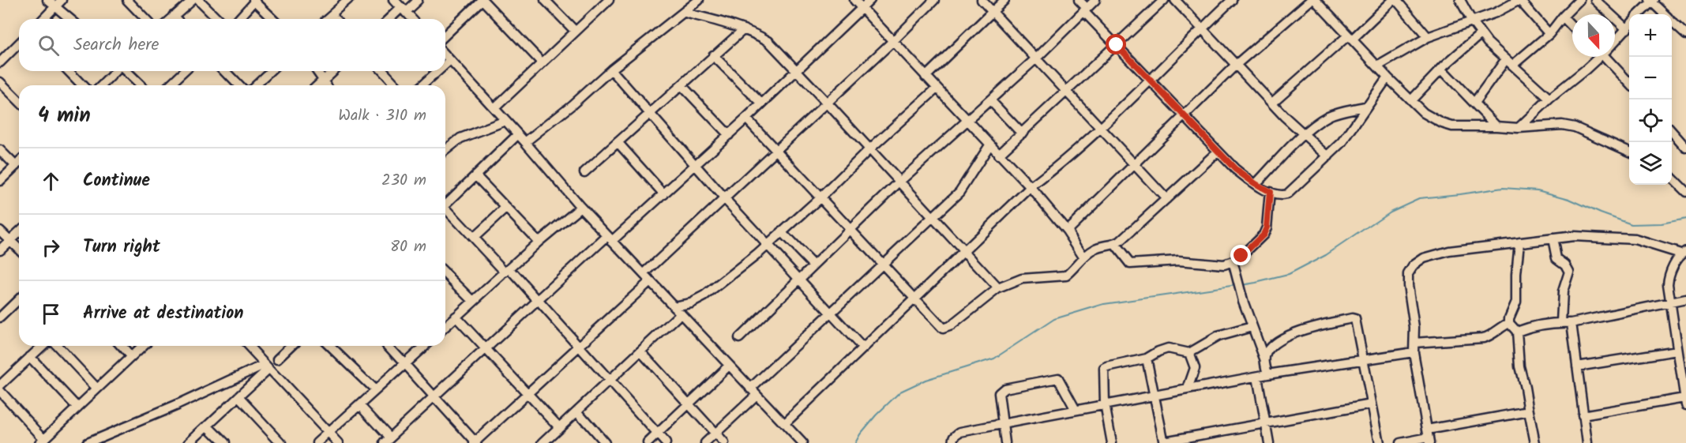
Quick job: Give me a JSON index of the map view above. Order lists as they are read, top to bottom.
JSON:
{
  "north": "bottom",
  "page": {
    "map_buttons": ["+", "−"],
    "search": "Search here",
    "heading": ["4 min", "Walk · 310 m"],
    "list": [
      ["Continue", "230 m"],
      ["Turn right", "80 m"],
      "Arrive at destination"
    ]
  }
}
